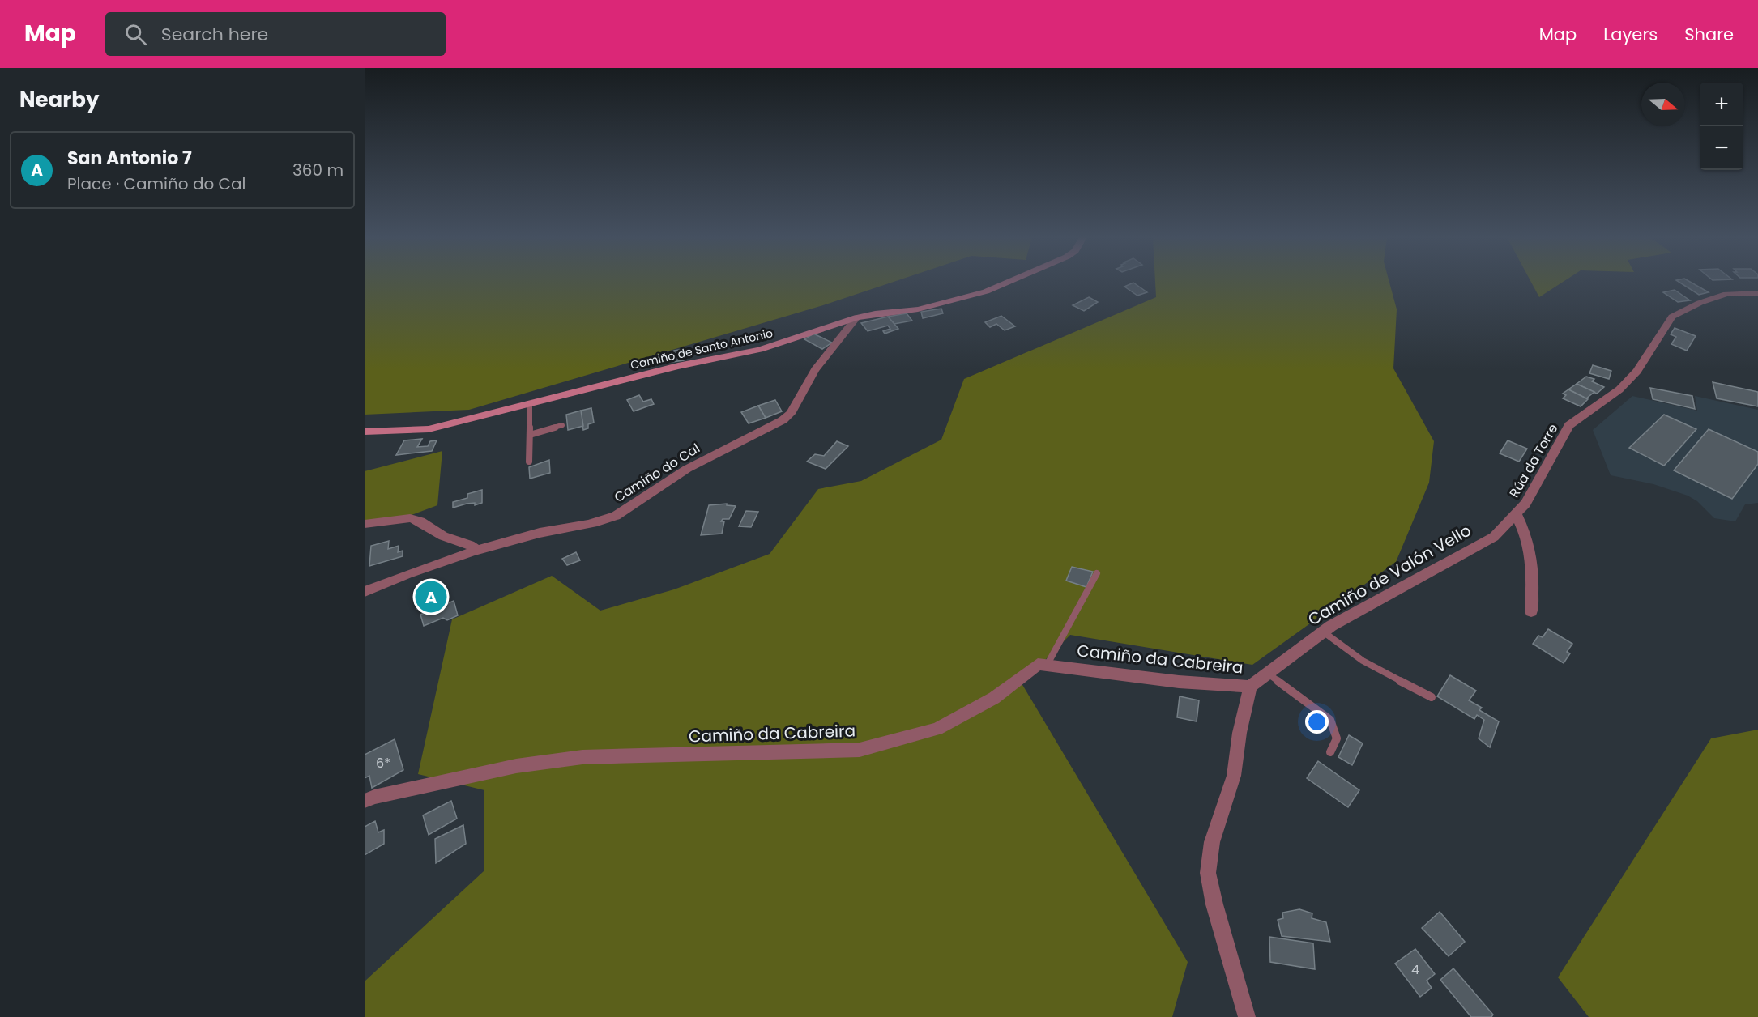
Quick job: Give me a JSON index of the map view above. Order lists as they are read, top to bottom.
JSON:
{
  "streets": {
    "street": [
      "Camiño de Santo Antonio",
      "Rúa da Torre",
      "Camiño do Cal",
      "Camiño de Valón Vello",
      "Camiño da Cabreira"
    ]
  },
  "crossings": [
    ["Camiño de Santo Antonio", "Camiño do Cal"],
    ["Rúa da Torre", "Camiño de Valón Vello"],
    ["Camiño de Valón Vello", "Camiño da Cabreira"]
  ],
  "house_numbers": ["6*", "4"],
  "north": "right",
  "page": {
    "header": "Map",
    "search": "Search here",
    "nav": ["Map", "Layers", "Share"],
    "heading": "Nearby",
    "map_buttons": ["+", "−"],
    "list": [
      {
        "mark": "A",
        "name": "San Antonio 7",
        "note": "Place · Camiño do Cal",
        "value": "360 m"
      }
    ],
    "pins": "A"
  }
}
